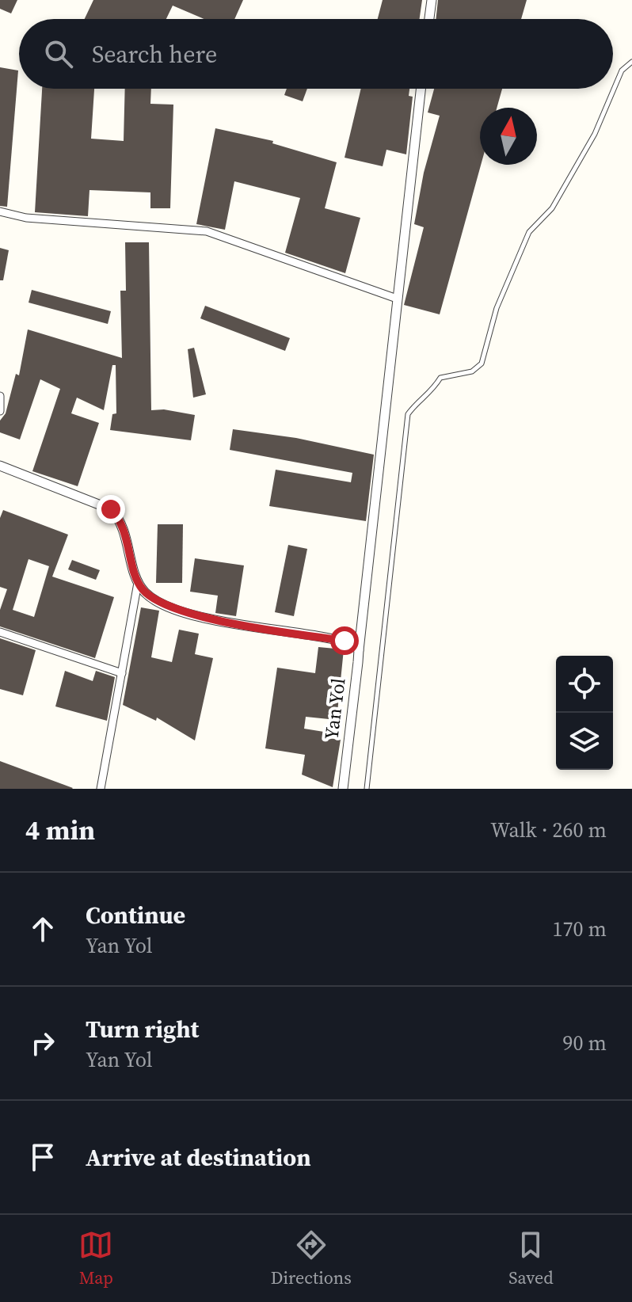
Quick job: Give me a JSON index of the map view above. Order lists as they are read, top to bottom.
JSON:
{
  "streets": {
    "street": ["Yan Yol"]
  },
  "north": "top",
  "page": {
    "search": "Search here",
    "heading": ["4 min", "Walk · 260 m"],
    "list": [
      ["Continue", "Yan Yol", "170 m"],
      ["Turn right", "Yan Yol", "90 m"],
      "Arrive at destination"
    ],
    "nav": ["Map", "Directions", "Saved"]
  }
}
